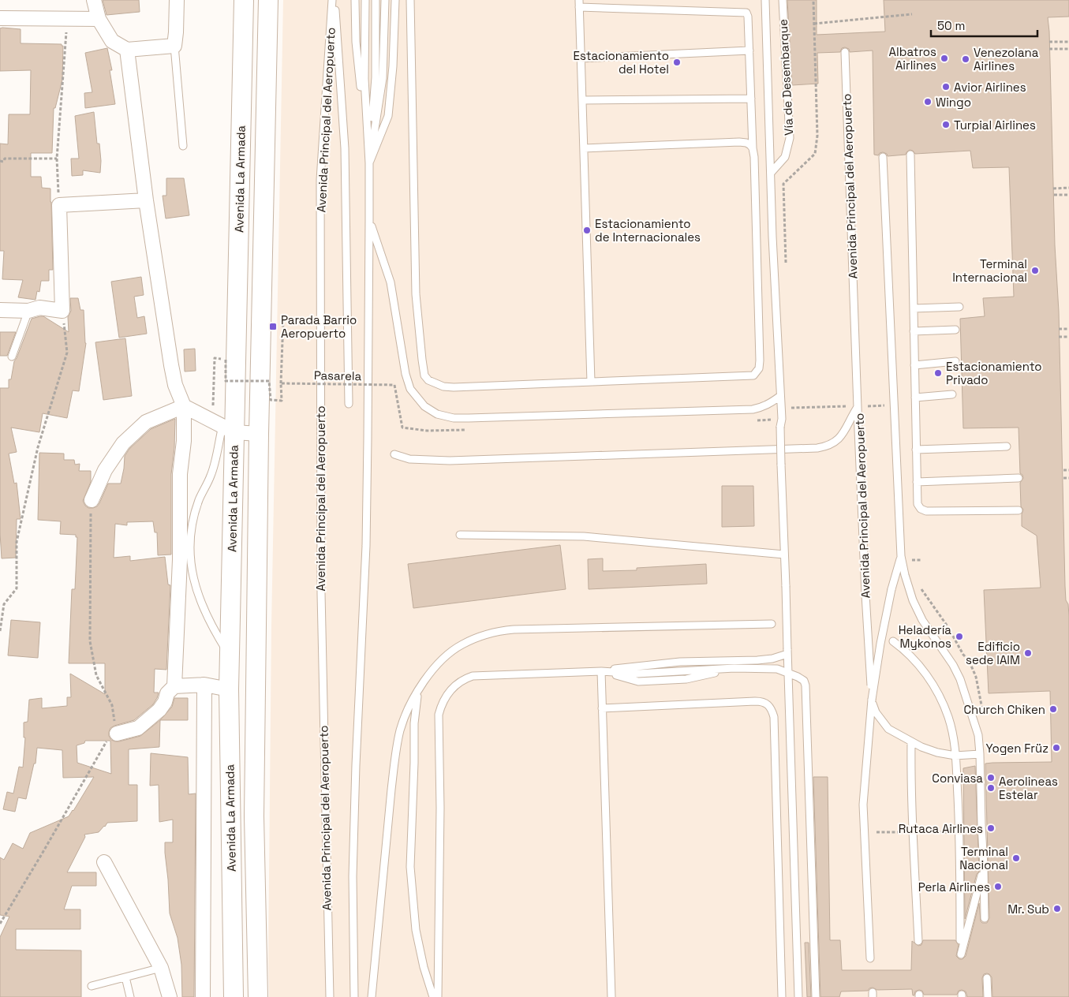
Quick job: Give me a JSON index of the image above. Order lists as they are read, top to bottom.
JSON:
{
  "streets": {
    "main road": ["Avenida La Armada"],
    "lane": ["Vía de Desembarque", "Avenida Principal del Aeropuerto"],
    "path": ["Pasarela"]
  },
  "places": {
    "other": [
      "Albatros Airlines",
      "Venezolana Airlines",
      "Estacionamiento del Hotel",
      "Avior Airlines",
      "Wingo",
      "Turpial Airlines",
      "Estacionamiento de Internacionales",
      "Terminal Internacional",
      "Estacionamiento Privado",
      "Heladería Mykonos",
      "Edificio sede IAIM",
      "Church Chiken",
      "Yogen Früz",
      "Conviasa",
      "Aerolineas Estelar",
      "Rutaca Airlines",
      "Terminal Nacional",
      "Perla Airlines",
      "Mr. Sub"
    ],
    "transit": ["Parada Barrio Aeropuerto"]
  },
  "scale_bar": "50 m"
}
